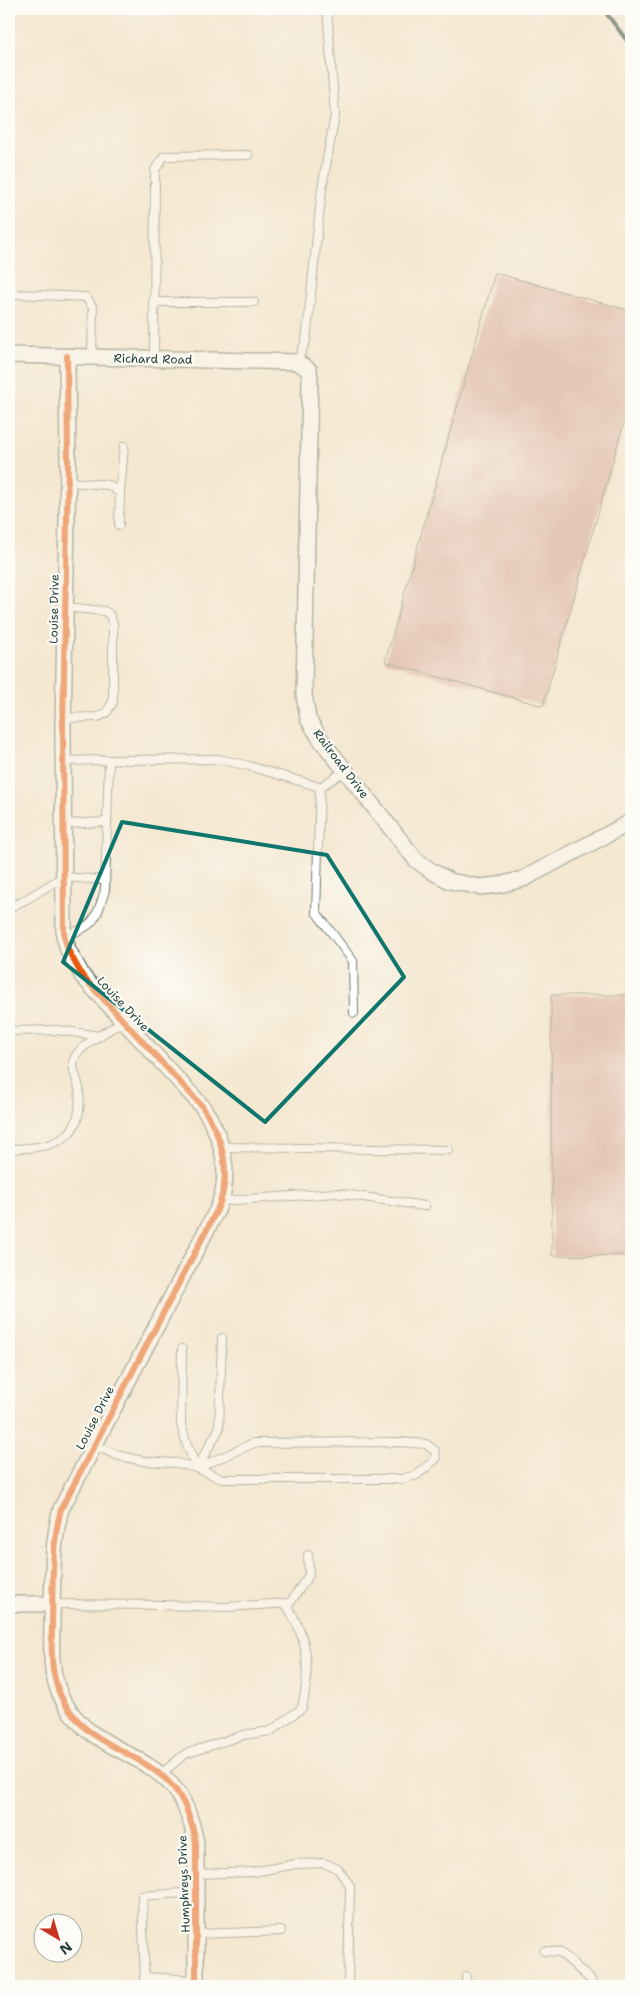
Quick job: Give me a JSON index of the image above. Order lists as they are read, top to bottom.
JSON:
{
  "streets": {
    "street": [
      "Richard Road",
      "Louise Drive",
      "Railroad Drive",
      "Humphreys Drive"
    ]
  },
  "crossings": [
    ["Richard Road", "Louise Drive"],
    ["Richard Road", "Railroad Drive"],
    ["Louise Drive", "Humphreys Drive"]
  ],
  "north": "bottom right"
}
